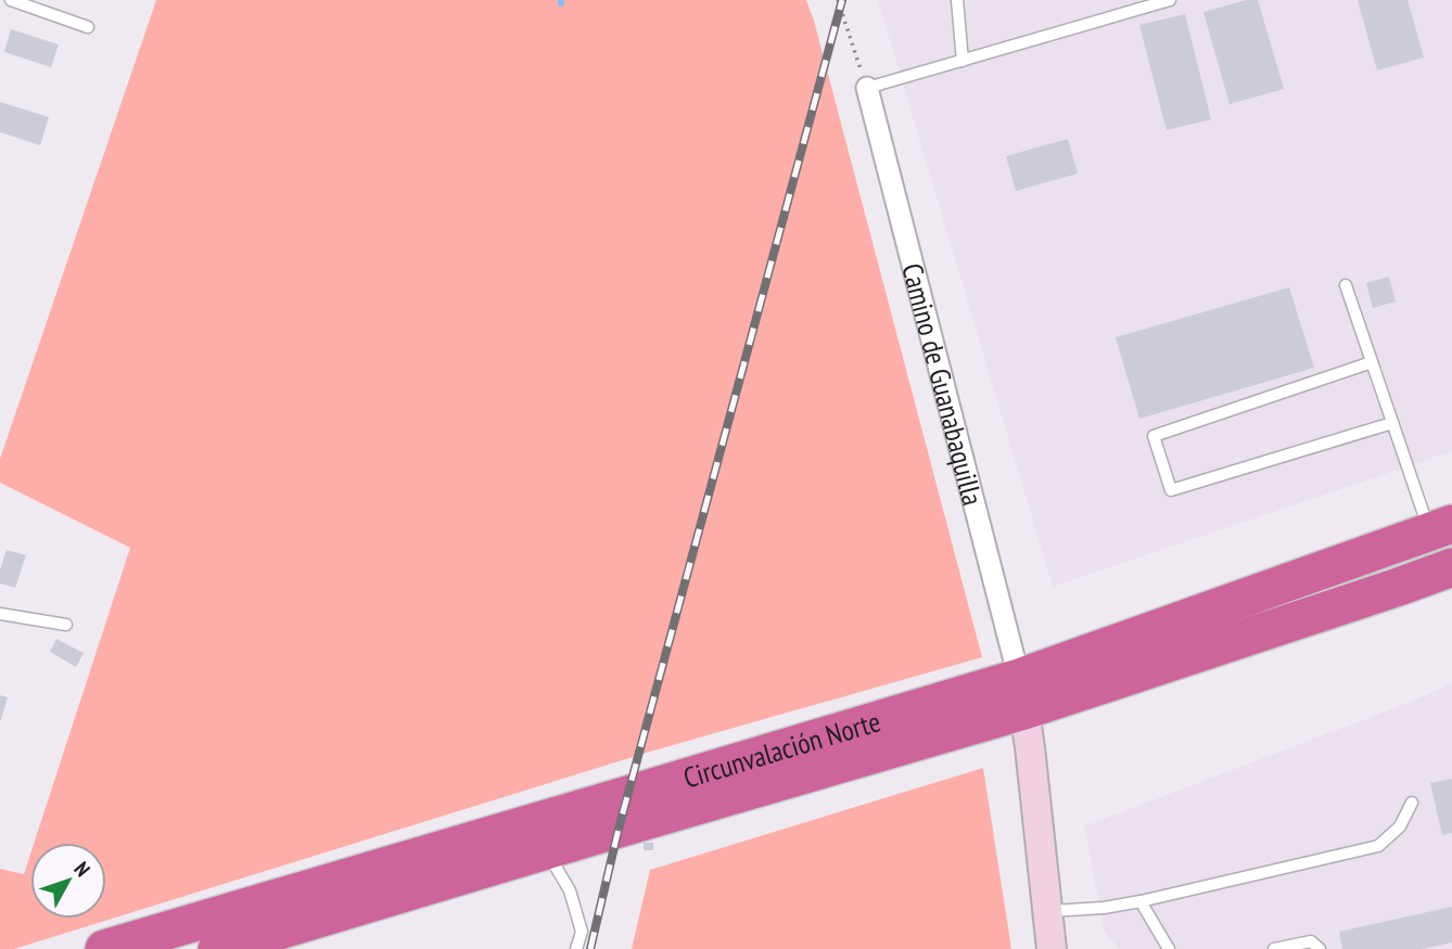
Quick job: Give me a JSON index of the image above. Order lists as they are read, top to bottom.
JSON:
{
  "streets": {
    "highway": ["Circunvalación Norte"],
    "street": ["Camino de Guanabaquilla"]
  },
  "crossings": [
    ["Camino de Guanabaquilla", "Circunvalación Norte"]
  ],
  "north": "top right"
}
